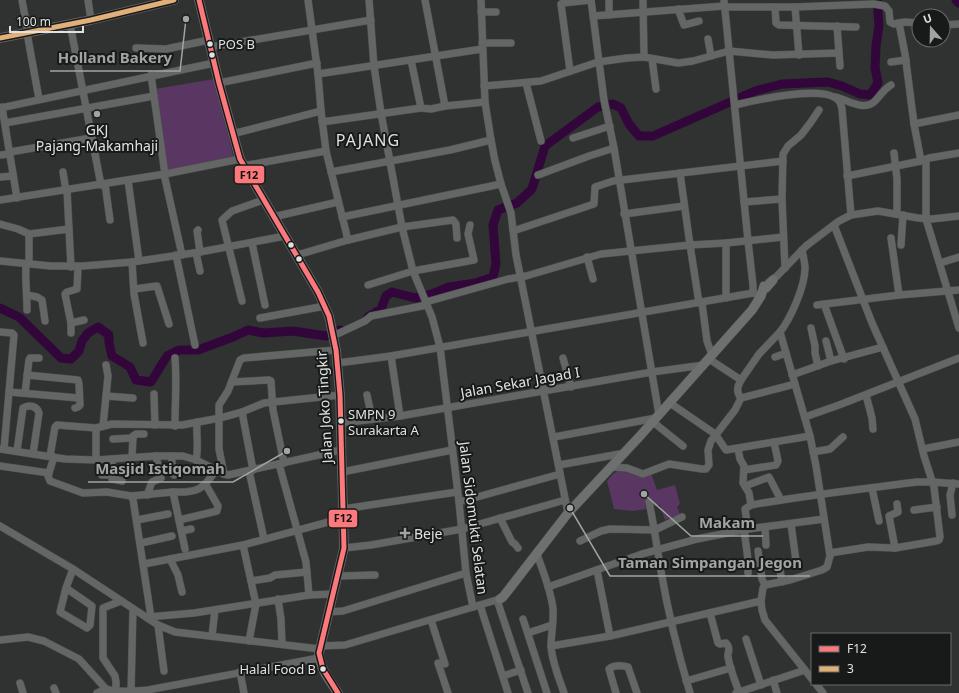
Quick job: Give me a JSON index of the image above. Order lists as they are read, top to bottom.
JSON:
{
  "streets": {
    "main road": ["Jalan Joko Tingkir"],
    "street": ["Jalan Sekar Jagad I", "Jalan Sidomukti Selatan"]
  },
  "crossings": [
    ["Jalan Sekar Jagad I", "Jalan Joko Tingkir"],
    ["Jalan Sekar Jagad I", "Jalan Sidomukti Selatan"]
  ],
  "districts": ["PAJANG"],
  "places": {
    "other": [
      "Holland Bakery",
      "POS B",
      "GKJ Pajang-Makamhaji",
      "SMPN 9 Surakarta A",
      "Masjid Istiqomah",
      "Makam",
      "Taman Simpangan Jegon",
      "Halal Food B"
    ],
    "health": ["Beje"]
  },
  "lines": ["transit line F12", "transit line 3"],
  "legend": ["F12", "3"],
  "scale_bar": "100 m",
  "north": "top"
}
